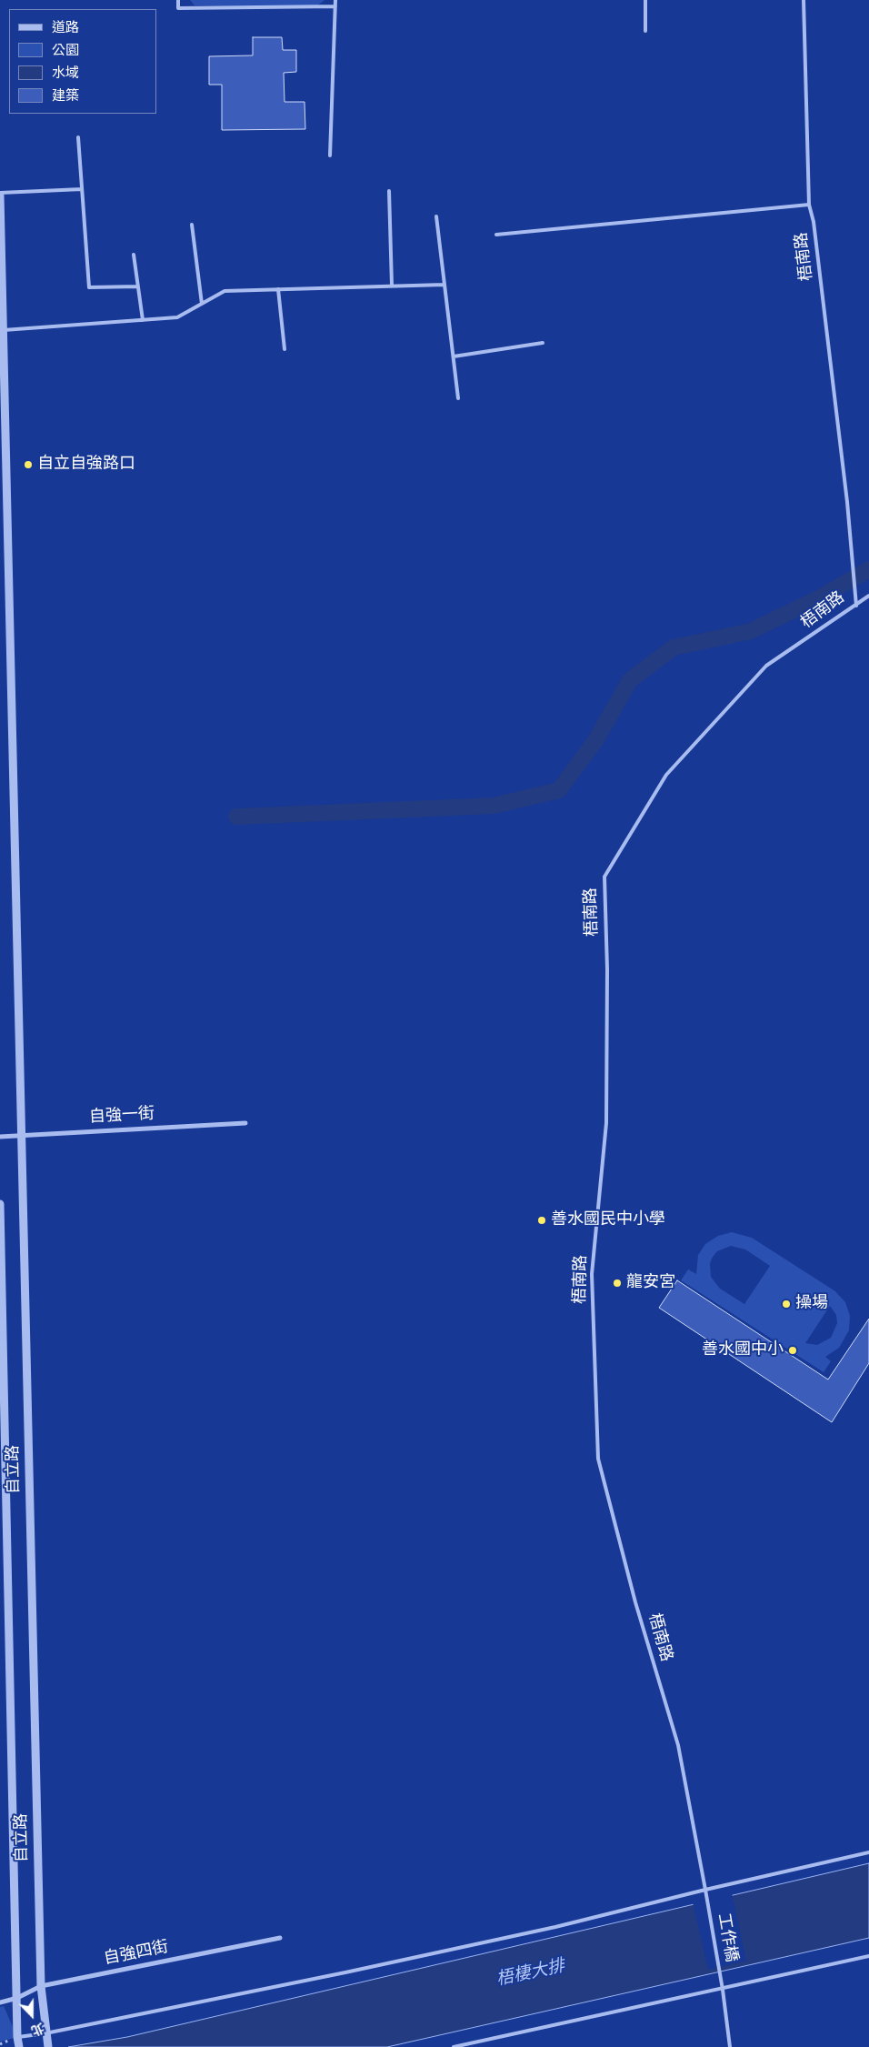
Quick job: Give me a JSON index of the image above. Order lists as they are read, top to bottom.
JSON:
{
  "streets": {
    "street": ["自強一街", "自立路", "自強四街"],
    "lane": ["梧南路", "工作橋"]
  },
  "crossings": [
    ["梧南路", "工作橋"],
    ["自強一街", "自立路"],
    ["自立路", "自強四街"]
  ],
  "water": ["梧棲大排"],
  "places": [
    "自立自強路口",
    "善水國民中小學",
    "龍安宮",
    "操場",
    "善水國中小"
  ],
  "legend": [
    "道路",
    "公園",
    "水域",
    "建築"
  ],
  "north": "bottom"
}
